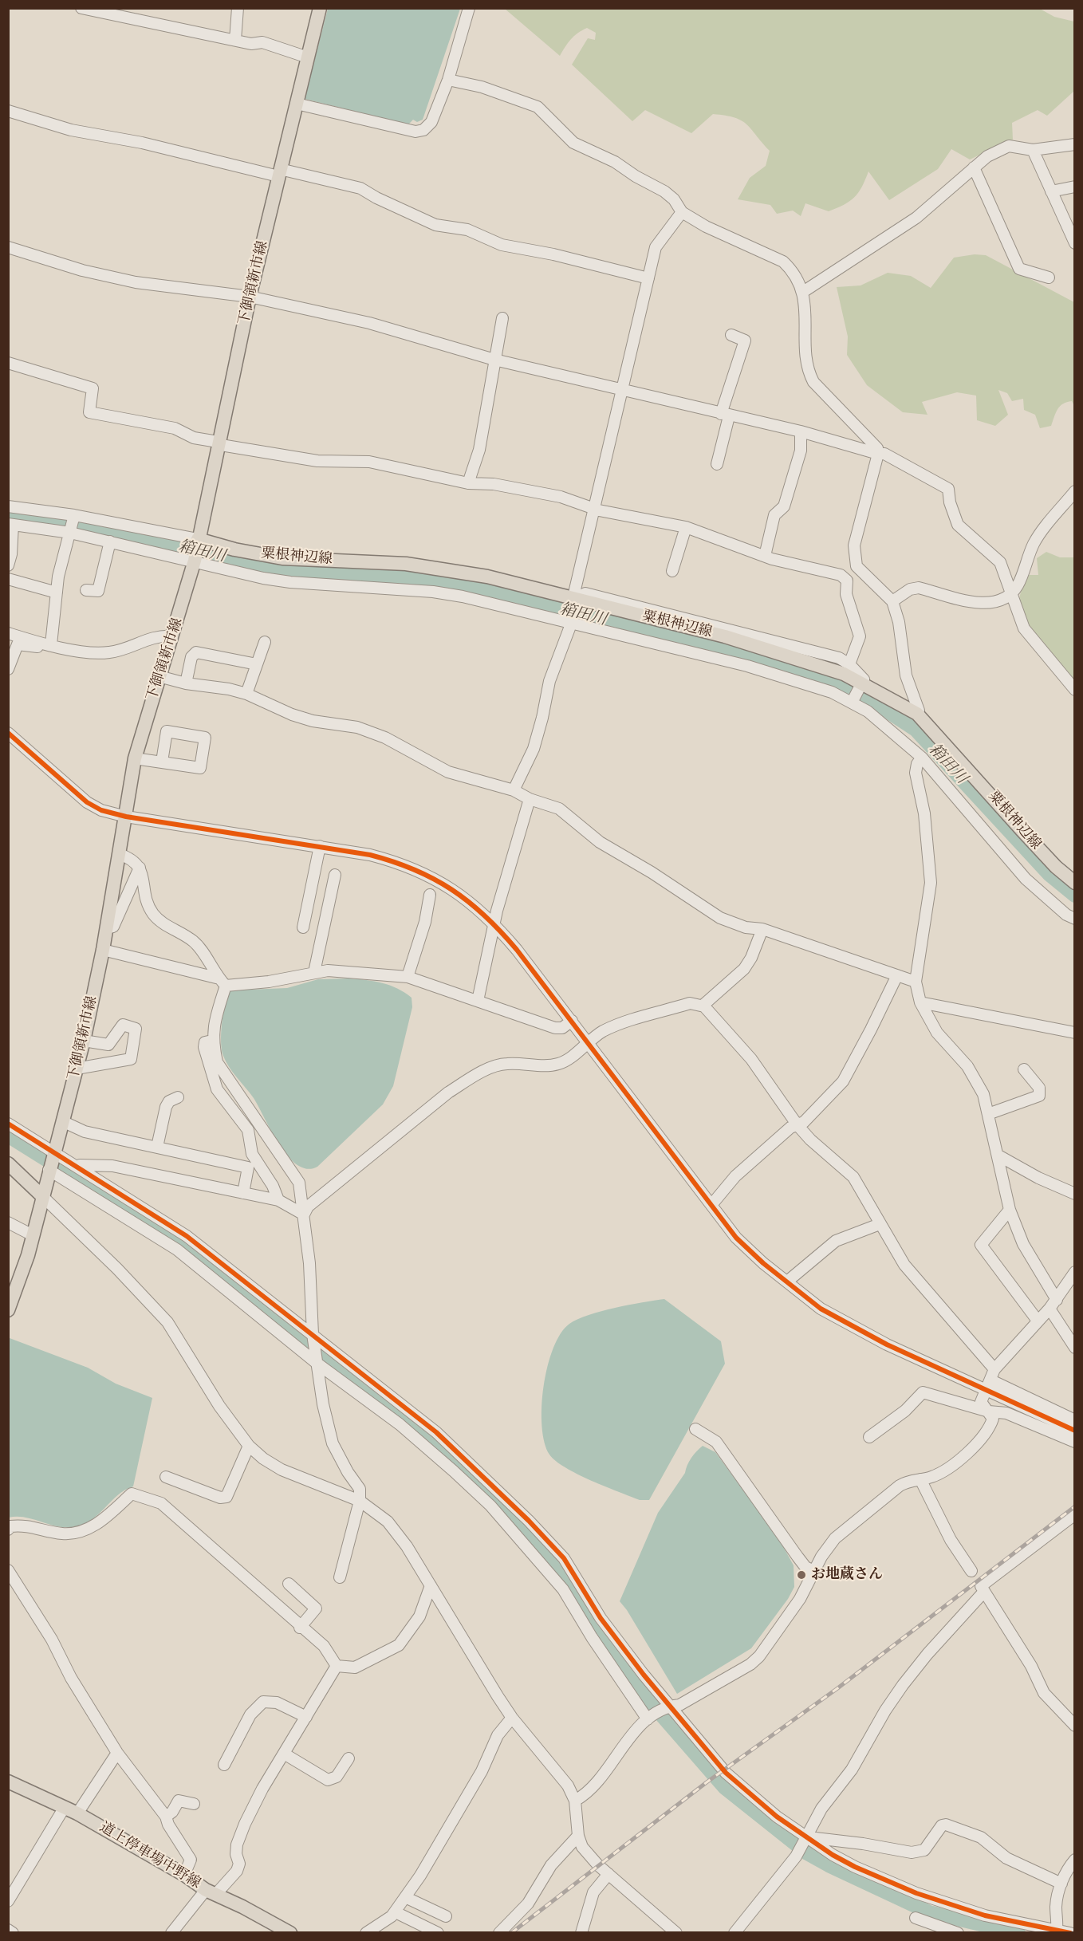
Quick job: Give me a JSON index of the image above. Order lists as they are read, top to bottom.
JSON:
{
  "streets": {
    "main road": ["下御領新市線", "粟根神辺線", "道上停車場中野線"]
  },
  "crossings": [
    ["下御領新市線", "粟根神辺線"]
  ],
  "water": ["箱田川"],
  "places": ["お地蔵さん"]
}
